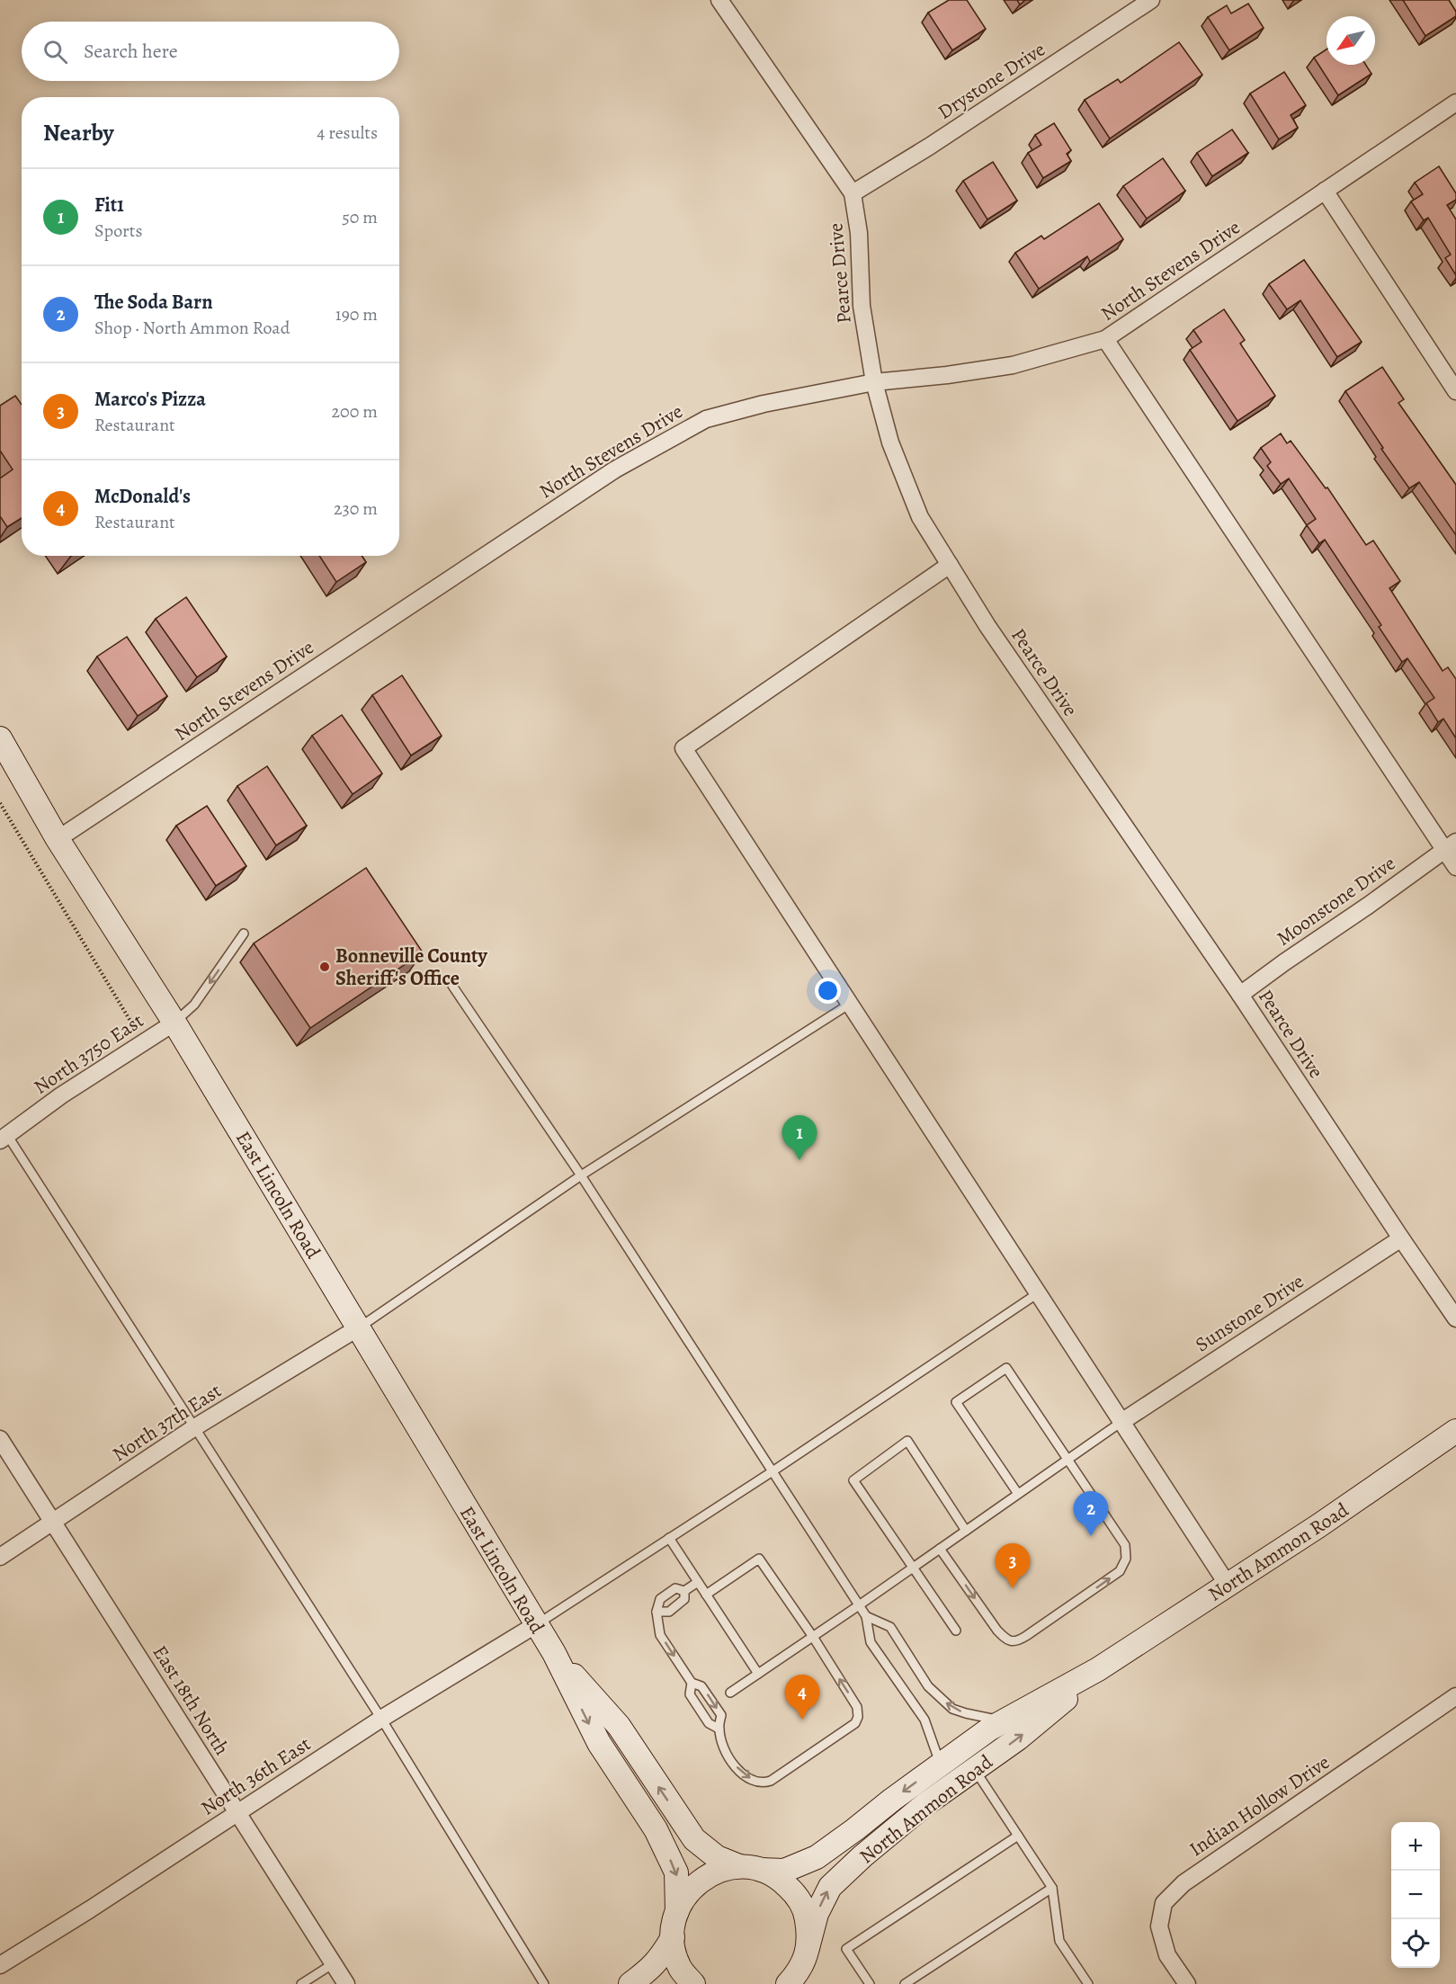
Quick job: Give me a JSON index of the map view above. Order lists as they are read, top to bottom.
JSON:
{
  "streets": {
    "main road": ["East Lincoln Road", "North Ammon Road"],
    "street": [
      "Drystone Drive",
      "North Stevens Drive",
      "Pearce Drive",
      "Moonstone Drive",
      "North 3750 East",
      "Sunstone Drive",
      "North 37th East",
      "East 18th North",
      "North 36th East",
      "Indian Hollow Drive"
    ]
  },
  "crossings": [
    ["Drystone Drive", "Pearce Drive"],
    ["North Stevens Drive", "Pearce Drive"],
    ["North Stevens Drive", "East Lincoln Road"],
    ["Pearce Drive", "Moonstone Drive"],
    ["Pearce Drive", "Sunstone Drive"],
    ["North 3750 East", "East Lincoln Road"],
    ["East Lincoln Road", "North 37th East"],
    ["East Lincoln Road", "North Ammon Road"],
    ["East Lincoln Road", "North 36th East"],
    ["North 37th East", "East 18th North"],
    ["East 18th North", "North 36th East"]
  ],
  "places": ["Bonneville County Sheriff's Office"],
  "north": "bottom left",
  "page": {
    "search": "Search here",
    "heading": ["Nearby", "4 results"],
    "list": [
      {
        "mark": "1",
        "name": "Fit1",
        "note": "Sports",
        "value": "50 m"
      },
      {
        "mark": "2",
        "name": "The Soda Barn",
        "note": "Shop · North Ammon Road",
        "value": "190 m"
      },
      {
        "mark": "3",
        "name": "Marco's Pizza",
        "note": "Restaurant",
        "value": "200 m"
      },
      {
        "mark": "4",
        "name": "McDonald's",
        "note": "Restaurant",
        "value": "230 m"
      }
    ],
    "pins": [
      "1",
      "2",
      "3",
      "4"
    ],
    "map_buttons": ["+", "−"]
  }
}
